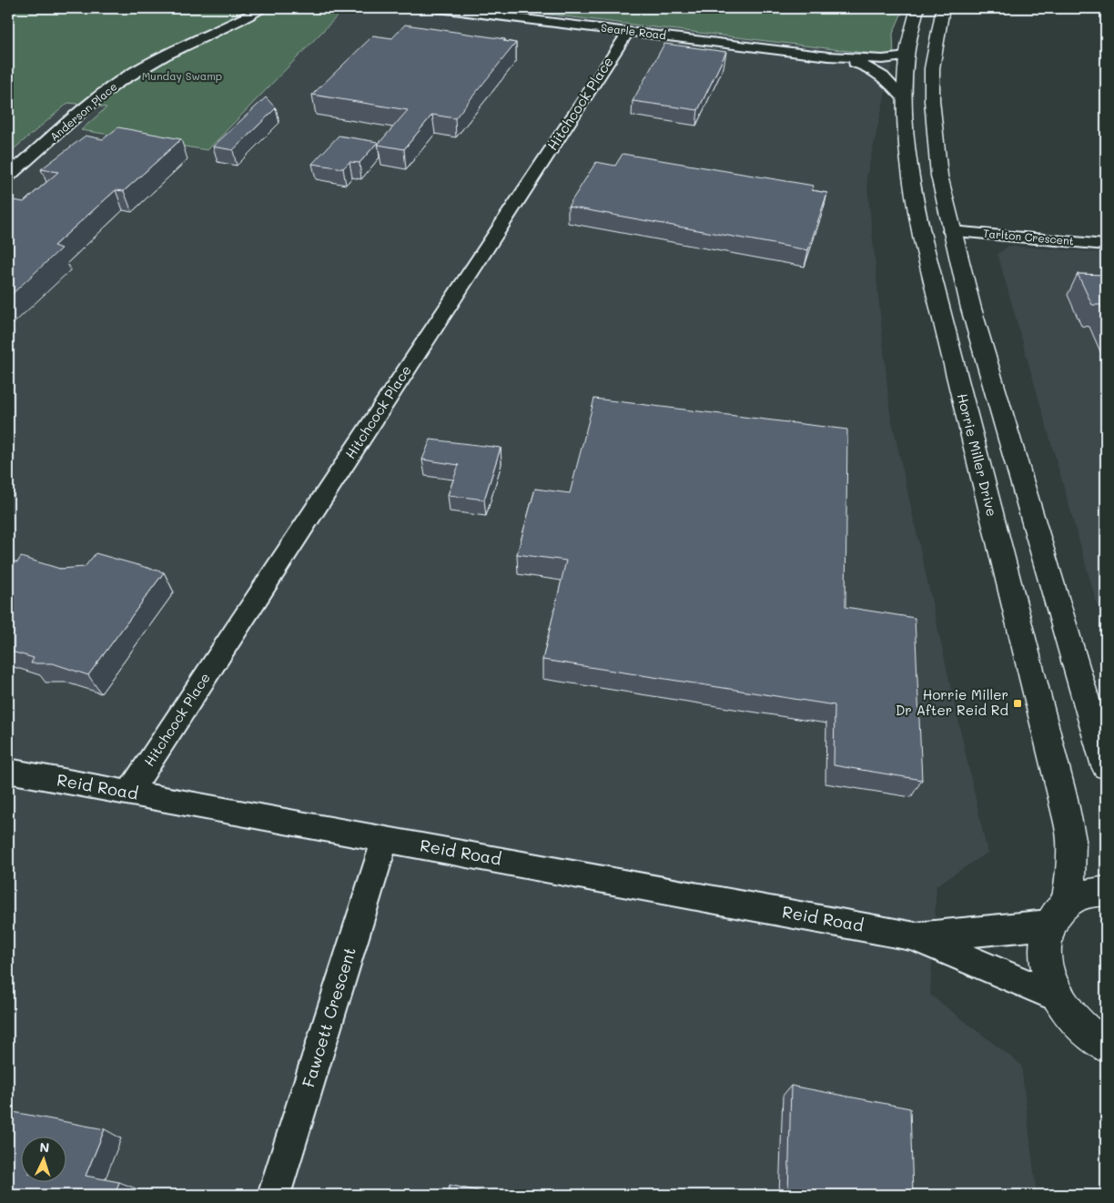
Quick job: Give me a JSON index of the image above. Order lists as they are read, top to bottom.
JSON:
{
  "streets": {
    "main road": ["Horrie Miller Drive"],
    "street": [
      "Searle Road",
      "Hitchcock Place",
      "Anderson Place",
      "Tarlton Crescent",
      "Reid Road",
      "Fawcett Crescent"
    ]
  },
  "crossings": [
    ["Searle Road", "Hitchcock Place"],
    ["Searle Road", "Horrie Miller Drive"],
    ["Hitchcock Place", "Reid Road"],
    ["Reid Road", "Fawcett Crescent"]
  ],
  "parks": ["Munday Swamp"],
  "places": {
    "transit": ["Horrie Miller Dr After Reid Rd"]
  },
  "north": "top"
}
